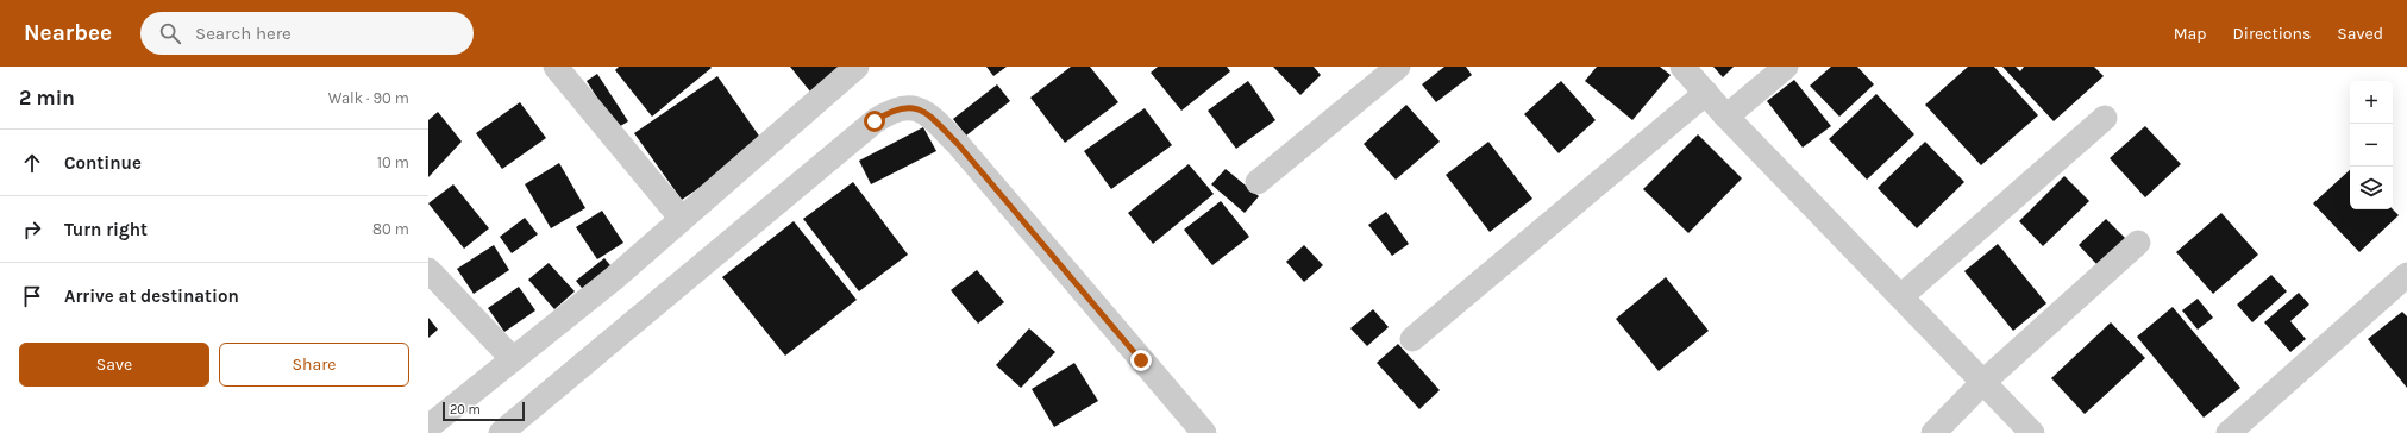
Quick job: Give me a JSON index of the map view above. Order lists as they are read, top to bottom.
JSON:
{
  "scale_bar": "20 m",
  "page": {
    "header": "Nearbee",
    "search": "Search here",
    "nav": ["Map", "Directions", "Saved"],
    "heading": ["2 min", "Walk · 90 m"],
    "map_buttons": ["+", "−"],
    "list": [
      ["Continue", "10 m"],
      ["Turn right", "80 m"],
      "Arrive at destination"
    ],
    "buttons": ["Save", "Share"],
    "scale": "20 m"
  }
}
